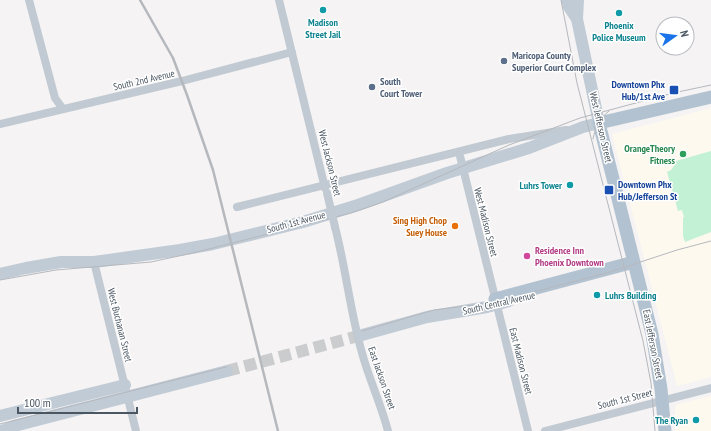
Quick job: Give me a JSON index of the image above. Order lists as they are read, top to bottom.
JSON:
{
  "streets": {
    "main road": [
      "West Jefferson Street",
      "South 1st Avenue",
      "South Central Avenue",
      "East Jefferson Street"
    ],
    "street": [
      "South 2nd Avenue",
      "West Jackson Street",
      "West Madison Street",
      "West Buchanan Street",
      "East Madison Street",
      "East Jackson Street",
      "South 1st Street"
    ]
  },
  "crossings": [
    ["South 2nd Avenue", "West Jackson Street"],
    ["West Jefferson Street", "South 1st Avenue"],
    ["West Jefferson Street", "East Jefferson Street"],
    ["West Jackson Street", "South 1st Avenue"],
    ["West Jackson Street", "South Central Avenue"],
    ["West Jackson Street", "East Jackson Street"],
    ["South 1st Avenue", "West Madison Street"],
    ["South 1st Avenue", "West Buchanan Street"],
    ["West Madison Street", "South Central Avenue"],
    ["West Madison Street", "East Madison Street"],
    ["South Central Avenue", "East Madison Street"],
    ["South Central Avenue", "East Jackson Street"],
    ["East Jefferson Street", "South 1st Street"]
  ],
  "places": {
    "other": [
      "Madison Street Jail",
      "Phoenix Police Museum",
      "Maricopa County Superior Court Complex",
      "South Court Tower",
      "OrangeTheory Fitness",
      "Luhrs Tower",
      "Sing High Chop Suey House",
      "Residence Inn Phoenix Downtown",
      "Luhrs Building",
      "The Ryan"
    ],
    "transit": ["Downtown Phx Hub/1st Ave", "Downtown Phx Hub/Jefferson St"]
  },
  "scale_bar": "100 m",
  "north": "right"
}
